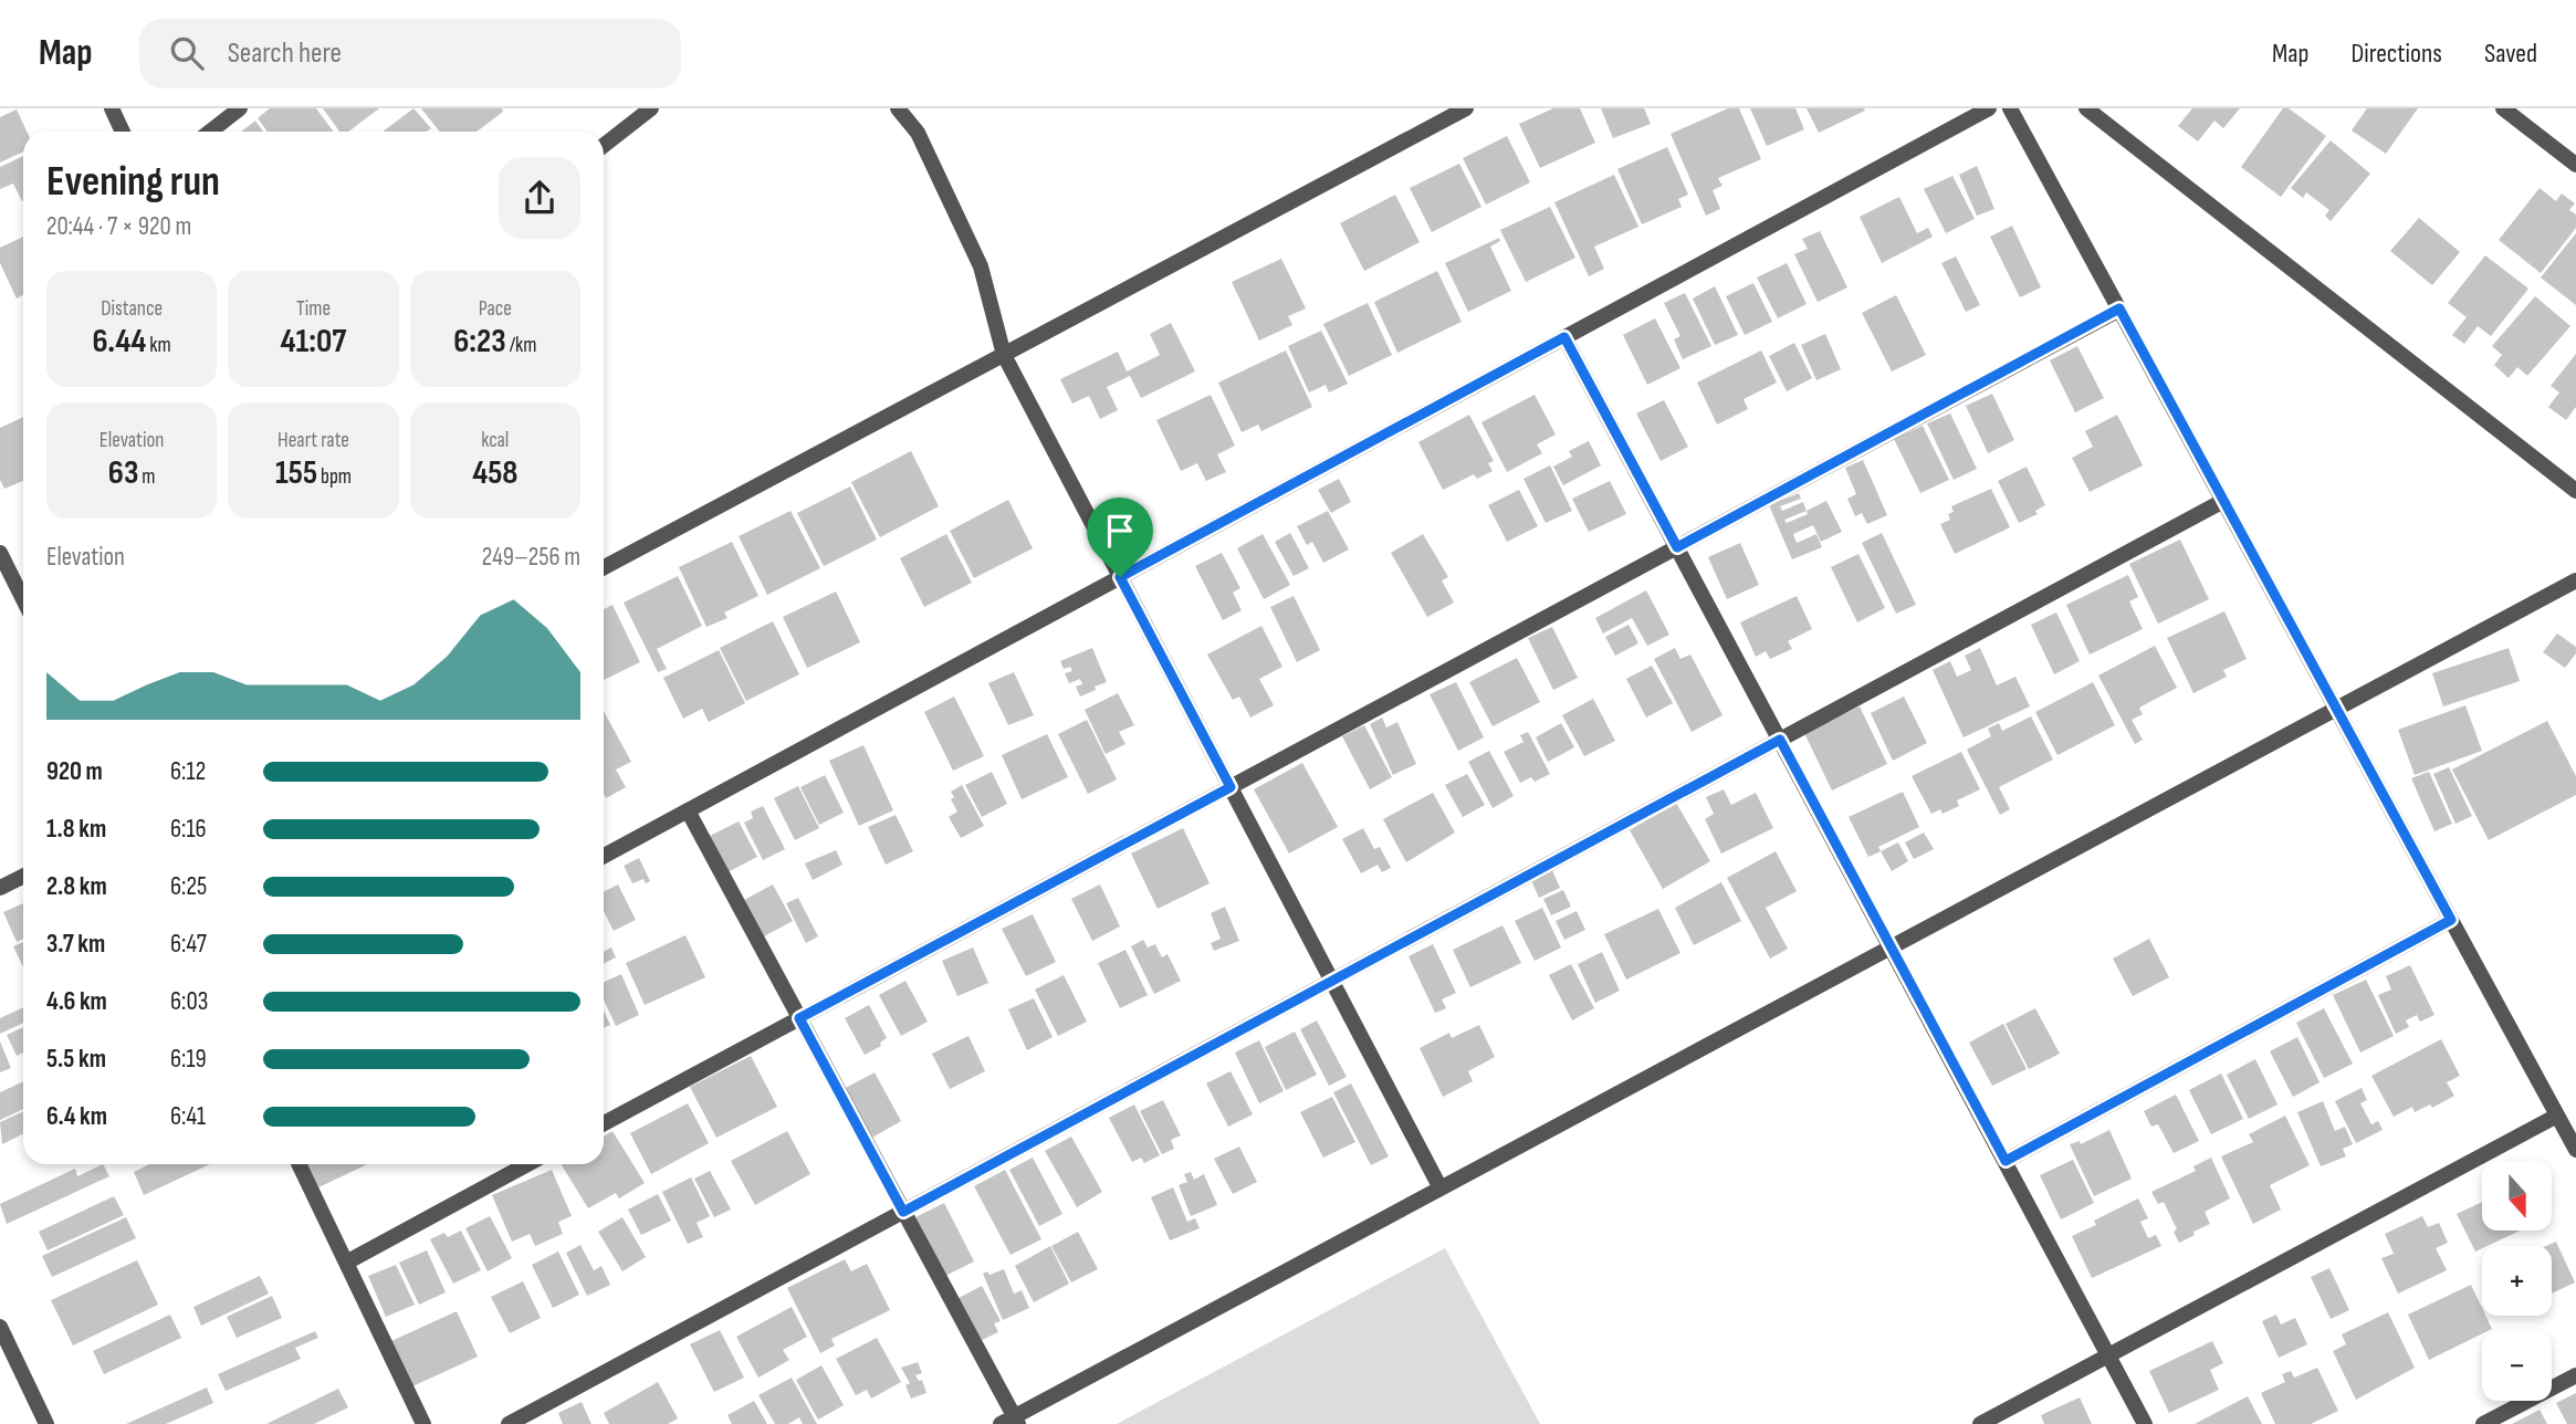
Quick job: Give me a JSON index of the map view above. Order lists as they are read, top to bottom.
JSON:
{
  "north": "bottom",
  "page": {
    "header": "Map",
    "search": "Search here",
    "nav": ["Map", "Directions", "Saved"],
    "heading": ["Evening run", "20:44 · 7 × 920 m"],
    "stats": [
      ["Distance", "6.44 km"],
      ["Time", "41:07"],
      ["Pace", "6:23 /km"],
      ["Elevation", "63 m"],
      ["Heart rate", "155 bpm"],
      ["kcal", "458"]
    ],
    "chart": ["Elevation", "249–256 m"],
    "list": [
      {
        "name": "920 m",
        "note": "6:12"
      },
      {
        "name": "1.8 km",
        "note": "6:16"
      },
      {
        "name": "2.8 km",
        "note": "6:25"
      },
      {
        "name": "3.7 km",
        "note": "6:47"
      },
      {
        "name": "4.6 km",
        "note": "6:03"
      },
      {
        "name": "5.5 km",
        "note": "6:19"
      },
      {
        "name": "6.4 km",
        "note": "6:41"
      }
    ],
    "map_buttons": ["+", "−"]
  }
}
